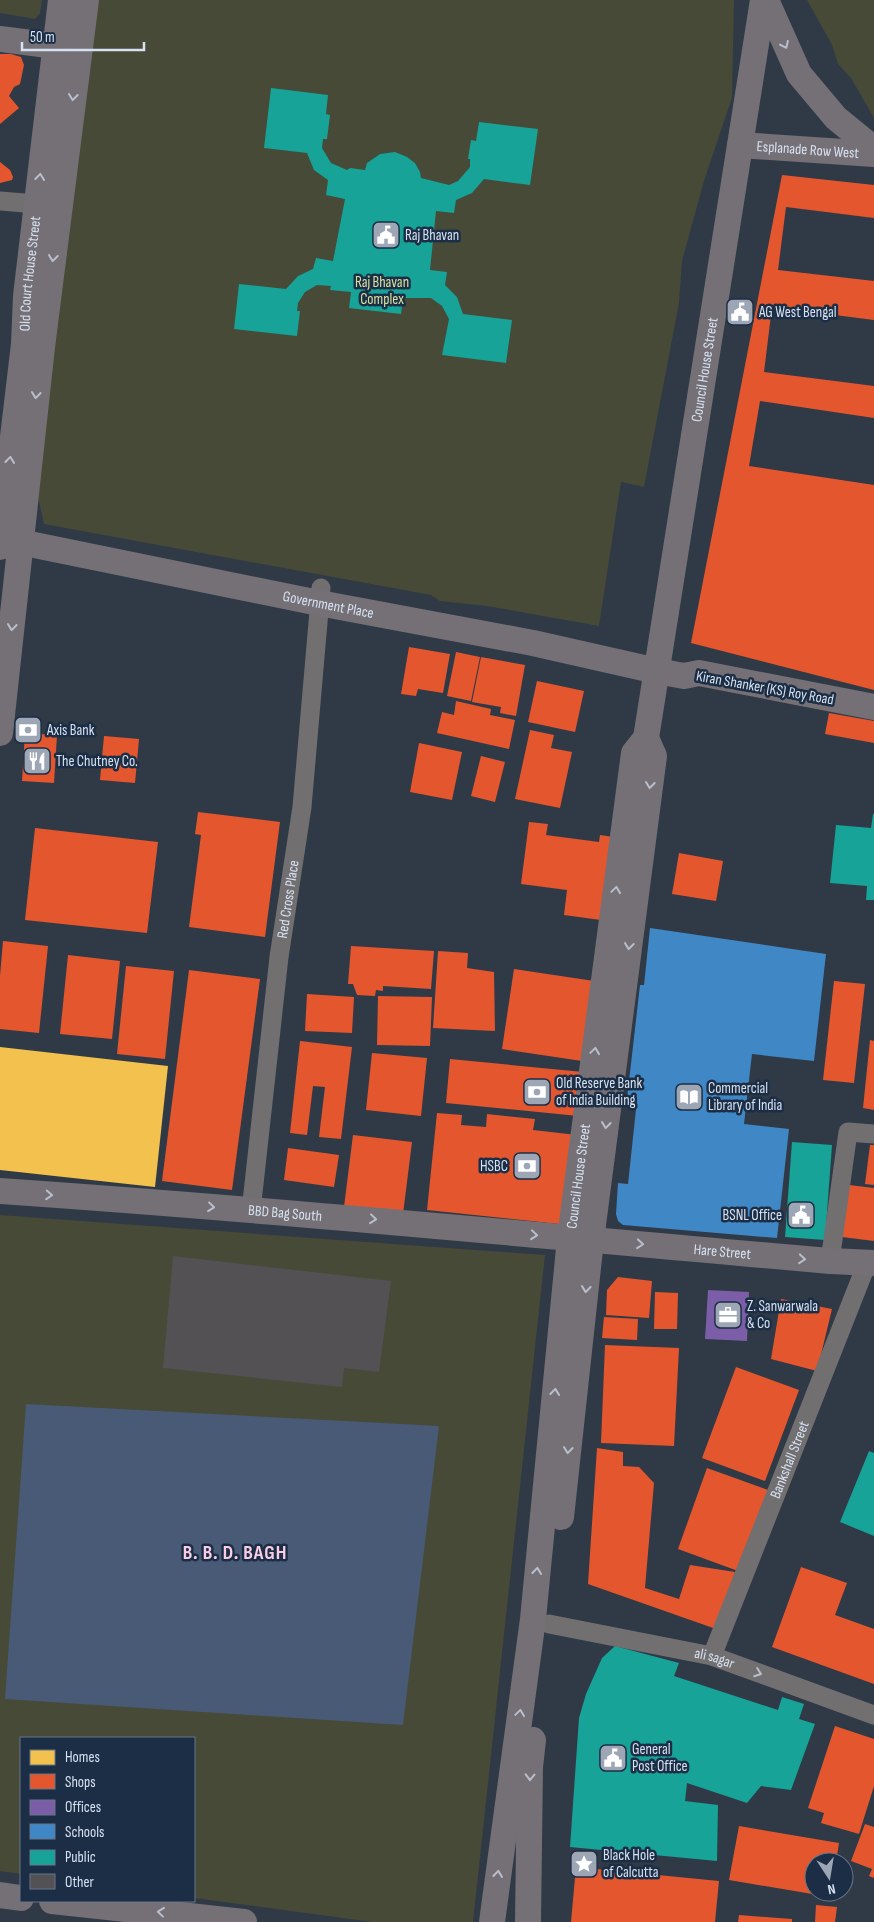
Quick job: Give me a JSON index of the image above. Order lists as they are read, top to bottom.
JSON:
{
  "streets": {
    "main road": [
      "Esplanade Row West",
      "Old Court House Street",
      "Council House Street",
      "Government Place",
      "Kiran Shanker (KS) Roy Road",
      "BBD Bag South",
      "Hare Street"
    ],
    "street": ["Red Cross Place", "Bankshall Street", "ali sagar"]
  },
  "crossings": [
    ["Esplanade Row West", "Council House Street"],
    ["Old Court House Street", "Government Place"],
    ["Council House Street", "Government Place"],
    ["Council House Street", "Kiran Shanker (KS) Roy Road"],
    ["Council House Street", "BBD Bag South"],
    ["Council House Street", "Hare Street"],
    ["Council House Street", "ali sagar"],
    ["Government Place", "Kiran Shanker (KS) Roy Road"],
    ["Government Place", "Red Cross Place"],
    ["Red Cross Place", "BBD Bag South"],
    ["BBD Bag South", "Hare Street"],
    ["Hare Street", "Bankshall Street"],
    ["Bankshall Street", "ali sagar"]
  ],
  "one_way": ["BBD Bag South", "Hare Street", "ali sagar"],
  "districts": ["B. B. D. BAGH"],
  "parks": ["Raj Bhavan Complex"],
  "places": {
    "public building": [
      "Raj Bhavan",
      "AG West Bengal",
      "BSNL Office",
      "General Post Office"
    ],
    "bank": ["Axis Bank", "Old Reserve Bank of India Building", "HSBC"],
    "restaurant": ["The Chutney Co."],
    "library": ["Commercial Library of India"],
    "office": ["Z. Sanwarwala & Co"],
    "place": ["Black Hole of Calcutta"]
  },
  "legend": [
    "Homes",
    "Shops",
    "Offices",
    "Schools",
    "Public",
    "Other"
  ],
  "scale_bar": "50 m",
  "north": "bottom"
}
